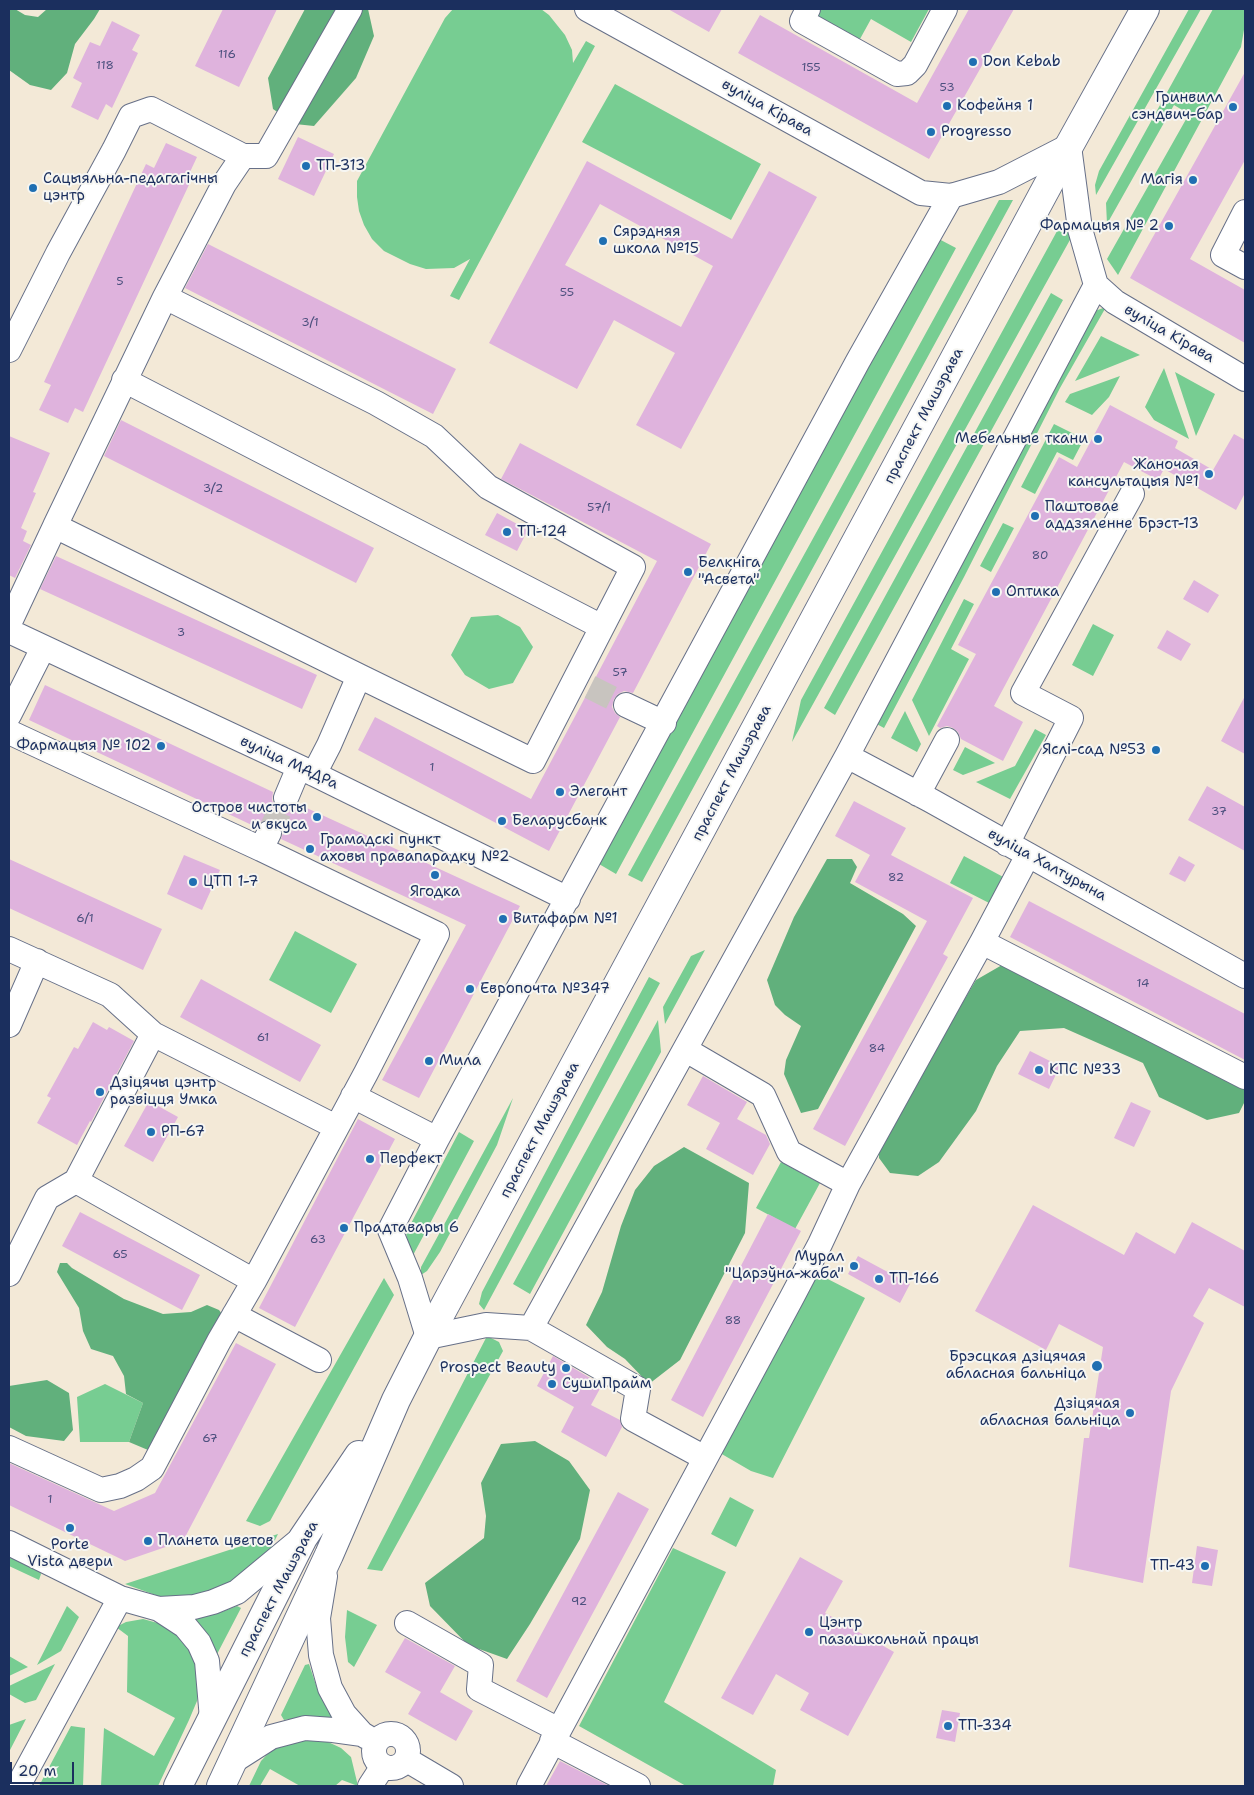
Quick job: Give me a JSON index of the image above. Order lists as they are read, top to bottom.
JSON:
{
  "streets": {
    "main road": ["праспект Машэрава"],
    "street": ["вуліца Кірава", "вуліца МАДРа", "вуліца Халтурына"]
  },
  "places": [
    "Don Kebab",
    "Кофейня 1",
    "Гринвилл сэндвич-бар",
    "Progresso",
    "ТП-313",
    "Магія",
    "Сацыяльна-педагагічны цэнтр",
    "Фармацыя № 2",
    "Сярэдняя школа №15",
    "Мебельные ткани",
    "Жаночая кансультацыя №1",
    "Паштовае аддзяленне Брэст-13",
    "ТП-124",
    "Белкніга \"Асвета\"",
    "Оптика",
    "Фармацыя № 102",
    "Яслі-сад №53",
    "Элегант",
    "Остров чистоты и вкуса",
    "Беларусбанк",
    "Грамадскі пункт аховы правапарадку №2",
    "Ягодка",
    "ЦТП 1-7",
    "Витафарм №1",
    "Европочта №347",
    "Мила",
    "КПС №33",
    "Дзіцячы цэнтр развіцця Умка",
    "РП-67",
    "Перфект",
    "Прадтавары 6",
    "Мурал \"Царэўна-жаба\"",
    "ТП-166",
    "Брэсцкая дзіцячая абласная бальніца",
    "Prospect Beauty",
    "СушиПрайм",
    "Дзіцячая абласная бальніца",
    "Porte Vista двери",
    "Планета цветов",
    "ТП-43",
    "Цэнтр пазашкольнай працы",
    "ТП-334"
  ],
  "house_numbers": [
    "116",
    "118",
    "155",
    "53",
    "5",
    "55",
    "3/1",
    "3/2",
    "57/1",
    "80",
    "3",
    "57",
    "1",
    "37",
    "82",
    "6/1",
    "14",
    "61",
    "84",
    "63",
    "65",
    "88",
    "67",
    "1",
    "92"
  ],
  "scale_bar": "20 m"
}
